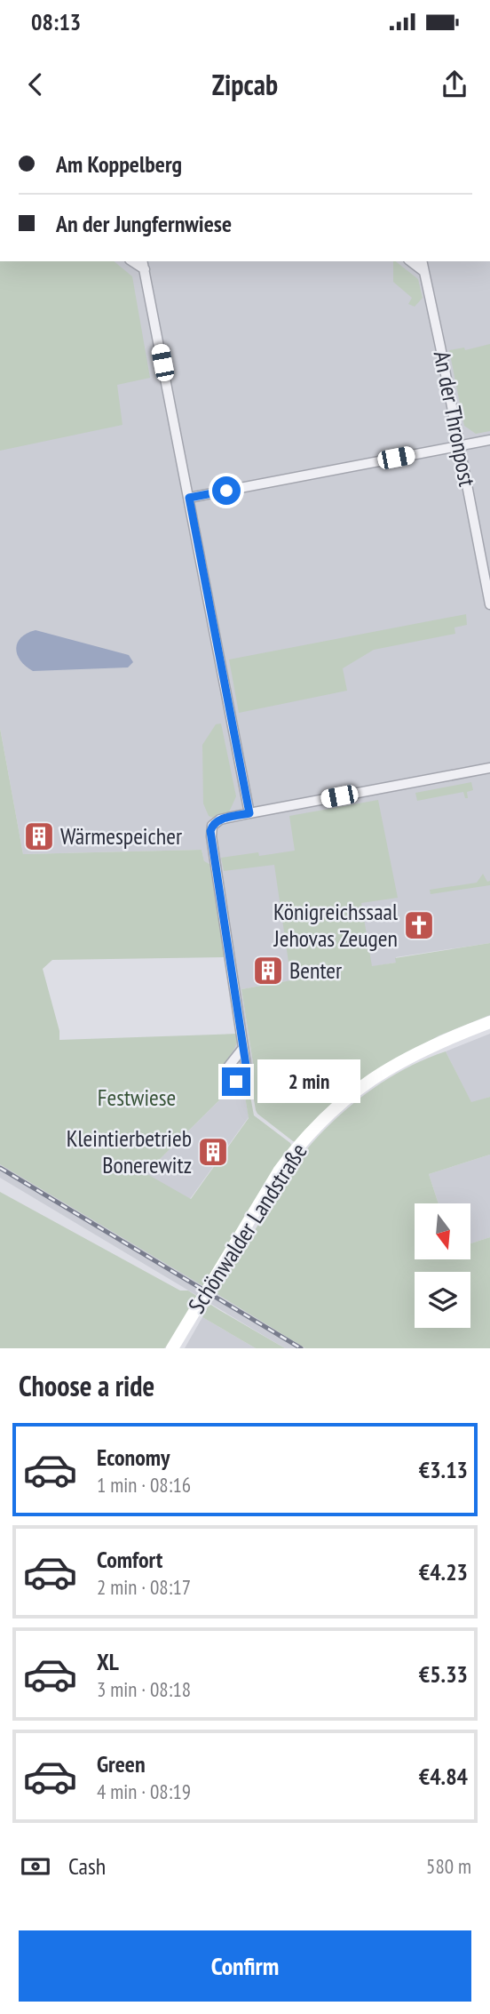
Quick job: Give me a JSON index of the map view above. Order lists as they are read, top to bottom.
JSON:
{
  "streets": {
    "main road": ["Schönwalder Landstraße"],
    "street": ["An der Thronpost"]
  },
  "parks": ["Festwiese"],
  "places": {
    "building": ["Wärmespeicher", "Benter", "Kleintierbetrieb Bonerewitz"],
    "church": ["Königreichssaal Jehovas Zeugen"]
  },
  "north": "bottom",
  "page": {
    "status": "08:13",
    "header": "Zipcab",
    "banner": ["Am Koppelberg", "An der Jungfernwiese"],
    "bubble": "2 min",
    "heading": "Choose a ride",
    "list": [
      {
        "name": "Economy",
        "note": "1 min · 08:16",
        "value": "€3.13"
      },
      {
        "name": "Comfort",
        "note": "2 min · 08:17",
        "value": "€4.23"
      },
      {
        "name": "XL",
        "note": "3 min · 08:18",
        "value": "€5.33"
      },
      {
        "name": "Green",
        "note": "4 min · 08:19",
        "value": "€4.84"
      }
    ],
    "pay": ["Cash", "580 m"],
    "buttons": "Confirm"
  }
}
